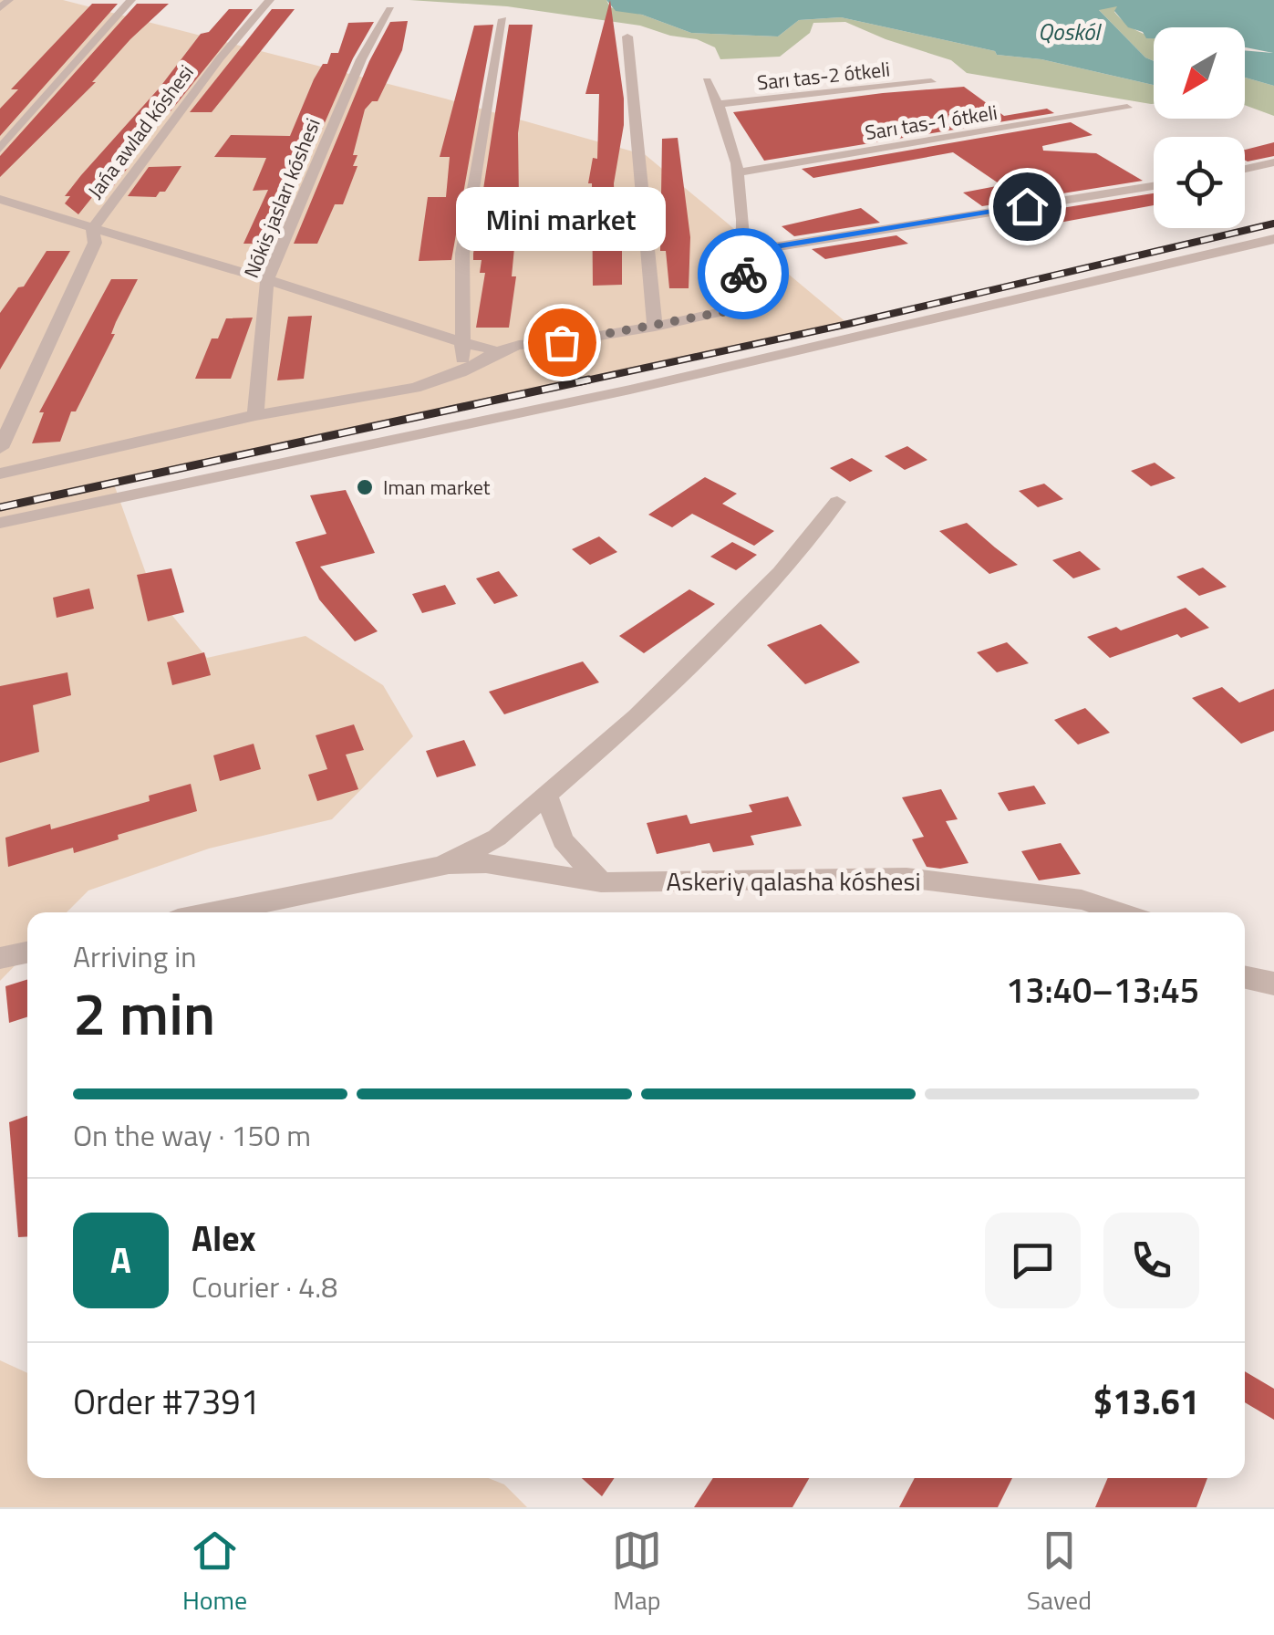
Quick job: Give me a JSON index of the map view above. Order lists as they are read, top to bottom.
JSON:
{
  "streets": {
    "street": [
      "Sarı tas-2 ótkeli",
      "Sarı tas-1 ótkeli",
      "Jańa awlad kóshesi",
      "Nókis jasları kóshesi",
      "Askeriy qalasha kóshesi"
    ]
  },
  "water": ["Qoskól"],
  "places": ["Mini market", "Iman market"],
  "north": "bottom left",
  "page": {
    "bubble": "Mini market",
    "heading": ["2 min", "Arriving in", "13:40–13:45"],
    "panel": [
      "Alex",
      "Courier · 4.8",
      "Order #7391",
      "$13.61"
    ],
    "bar": "On the way · 150 m",
    "round": "A",
    "tabs": ["Home", "Map", "Saved"]
  }
}
